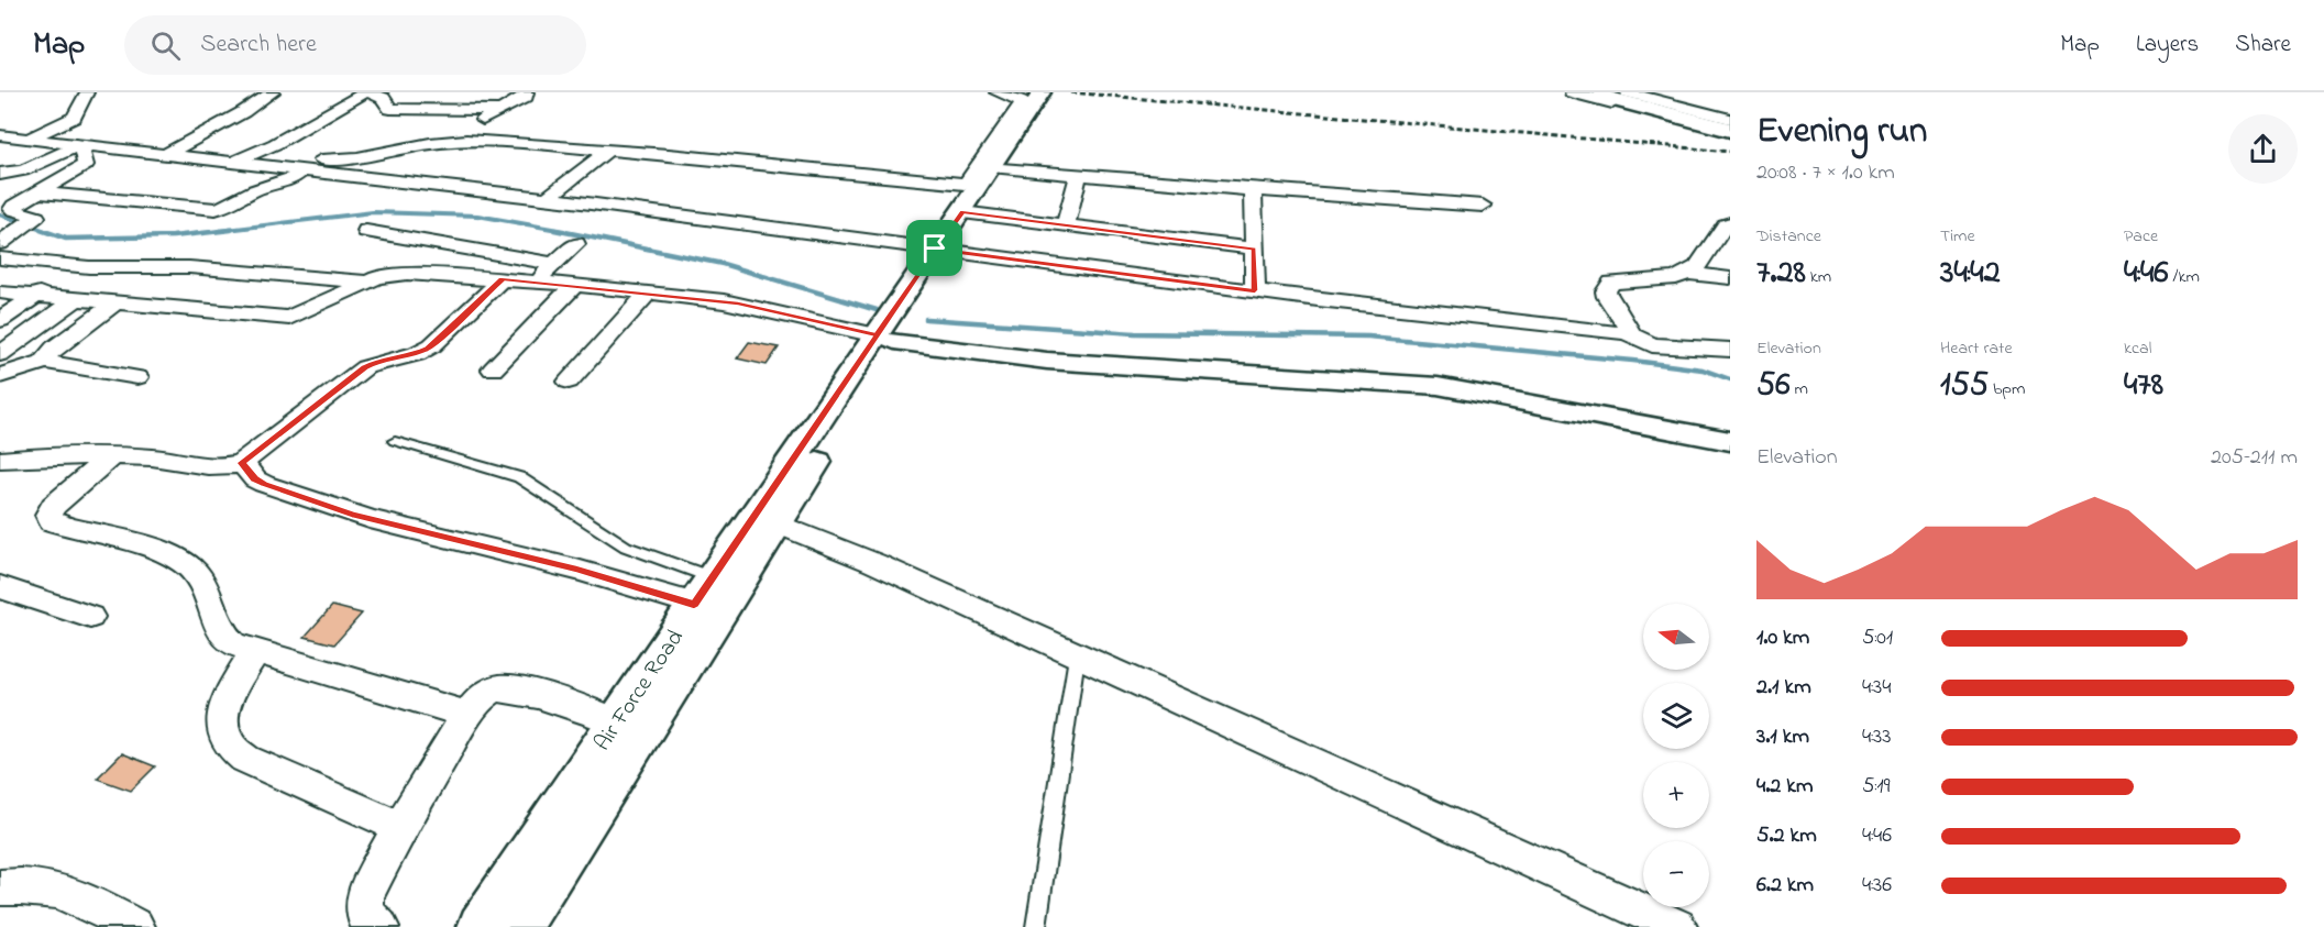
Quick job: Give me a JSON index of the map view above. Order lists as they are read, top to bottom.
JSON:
{
  "streets": {
    "street": ["Air Force Road"]
  },
  "north": "left",
  "page": {
    "header": "Map",
    "search": "Search here",
    "nav": ["Map", "Layers", "Share"],
    "heading": ["Evening run", "20:08 · 7 × 1.0 km"],
    "stats": [
      ["Distance", "7.28 km"],
      ["Time", "34:42"],
      ["Pace", "4:46 /km"],
      ["Elevation", "56 m"],
      ["Heart rate", "155 bpm"],
      ["kcal", "478"]
    ],
    "chart": ["Elevation", "205–211 m"],
    "map_buttons": ["+", "−"],
    "list": [
      {
        "name": "1.0 km",
        "note": "5:01"
      },
      {
        "name": "2.1 km",
        "note": "4:34"
      },
      {
        "name": "3.1 km",
        "note": "4:33"
      },
      {
        "name": "4.2 km",
        "note": "5:19"
      },
      {
        "name": "5.2 km",
        "note": "4:46"
      },
      {
        "name": "6.2 km",
        "note": "4:36"
      }
    ]
  }
}
